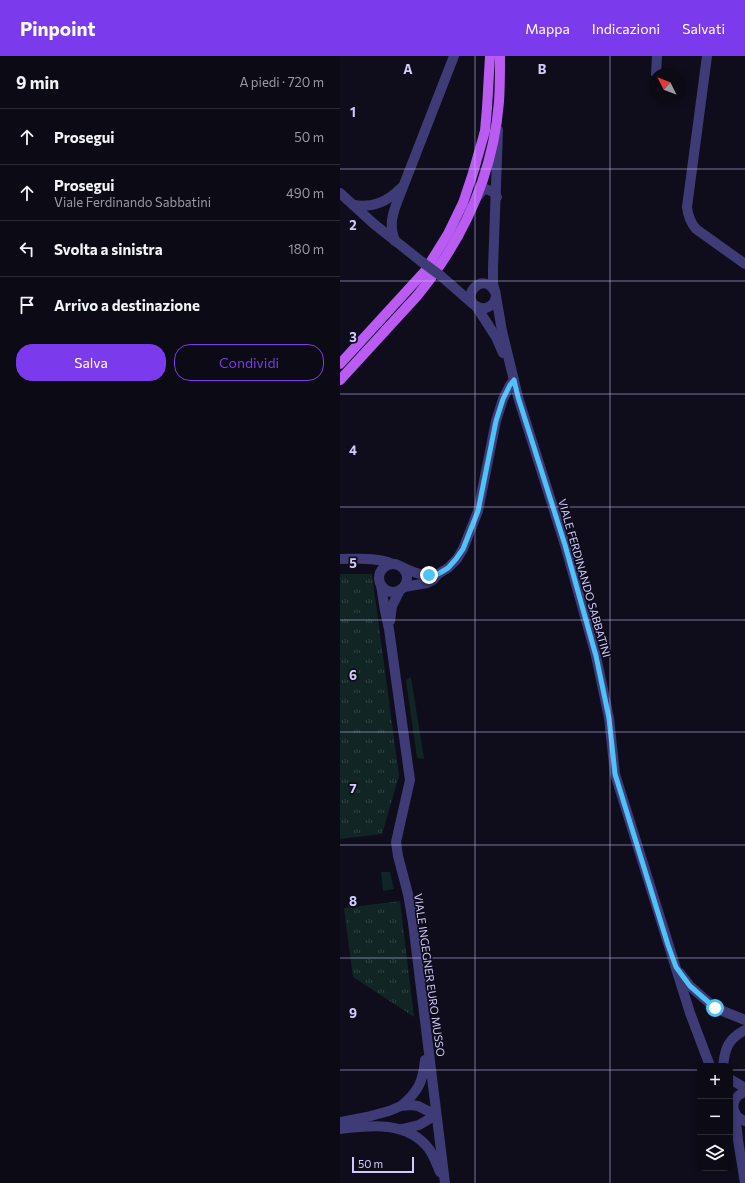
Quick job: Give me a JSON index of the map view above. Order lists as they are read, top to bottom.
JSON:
{
  "streets": {
    "street": ["VIALE FERDINANDO SABBATINI", "VIALE INGEGNER EURO MUSSO"]
  },
  "scale_bar": "50 m",
  "north": "top left",
  "page": {
    "header": "Pinpoint",
    "nav": ["Mappa", "Indicazioni", "Salvati"],
    "heading": ["9 min", "A piedi · 720 m"],
    "list": [
      ["Prosegui", "50 m"],
      ["Prosegui", "Viale Ferdinando Sabbatini", "490 m"],
      ["Svolta a sinistra", "180 m"],
      "Arrivo a destinazione"
    ],
    "buttons": ["Salva", "Condividi"],
    "map_buttons": ["+", "−"],
    "scale": "50 m"
  },
  "grid": {
    "columns": ["A", "B"],
    "rows": [
      "1",
      "2",
      "3",
      "4",
      "5",
      "6",
      "7",
      "8",
      "9"
    ]
  }
}
